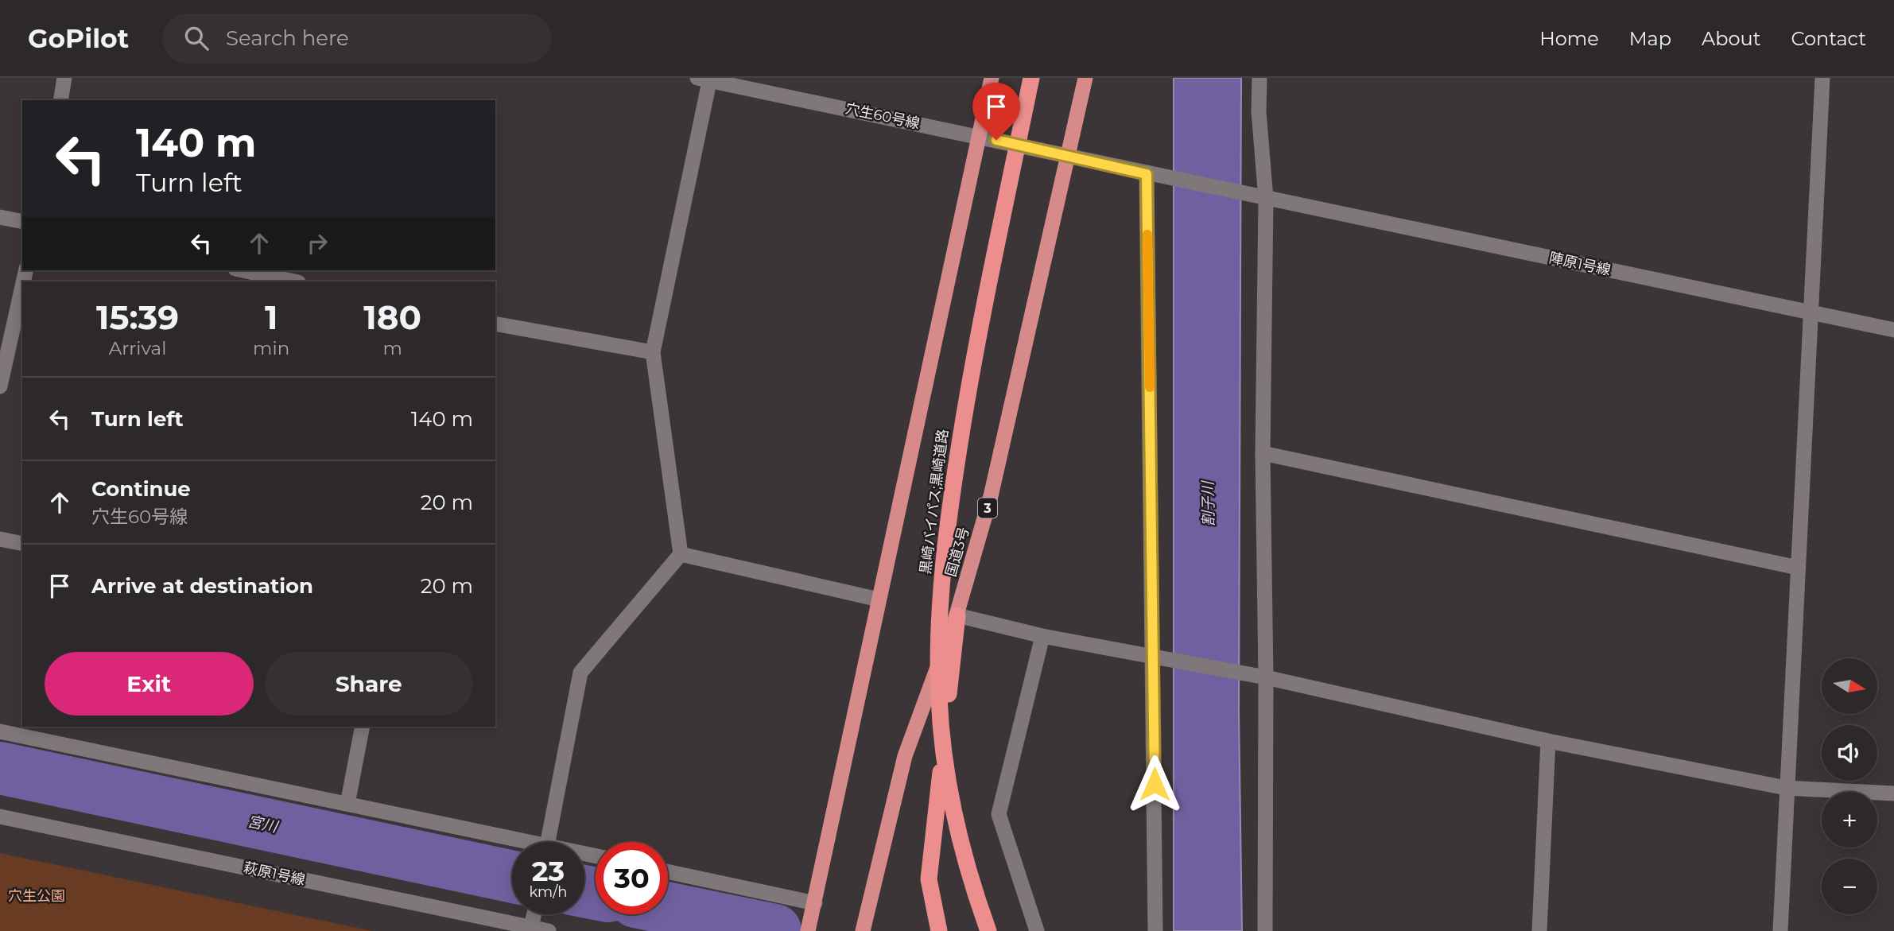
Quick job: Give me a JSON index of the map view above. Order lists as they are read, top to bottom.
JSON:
{
  "streets": {
    "highway": ["黒崎バイパス;黒崎道路", "3", "国道3号"],
    "street": ["穴生60号線", "陣原1号線", "萩原1号線"]
  },
  "crossings": [
    ["穴生60号線", "陣原1号線"],
    ["穴生60号線", "国道3号"],
    ["3", "国道3号"]
  ],
  "water": ["割子川", "宮川"],
  "parks": ["穴生公園"],
  "north": "right",
  "page": {
    "header": "GoPilot",
    "search": "Search here",
    "nav": [
      "Home",
      "Map",
      "About",
      "Contact"
    ],
    "turn": ["140 m", "Turn left"],
    "eta": [
      "15:39",
      "Arrival",
      "1",
      "min",
      "180",
      "m"
    ],
    "list": [
      {
        "name": "Turn left",
        "value": "140 m"
      },
      {
        "name": "Continue",
        "note": "穴生60号線",
        "value": "20 m"
      },
      {
        "name": "Arrive at destination",
        "value": "20 m"
      }
    ],
    "buttons": ["Exit", "Share"],
    "map_buttons": ["+", "−"],
    "speed": "23 km/h",
    "limit": "30"
  }
}
